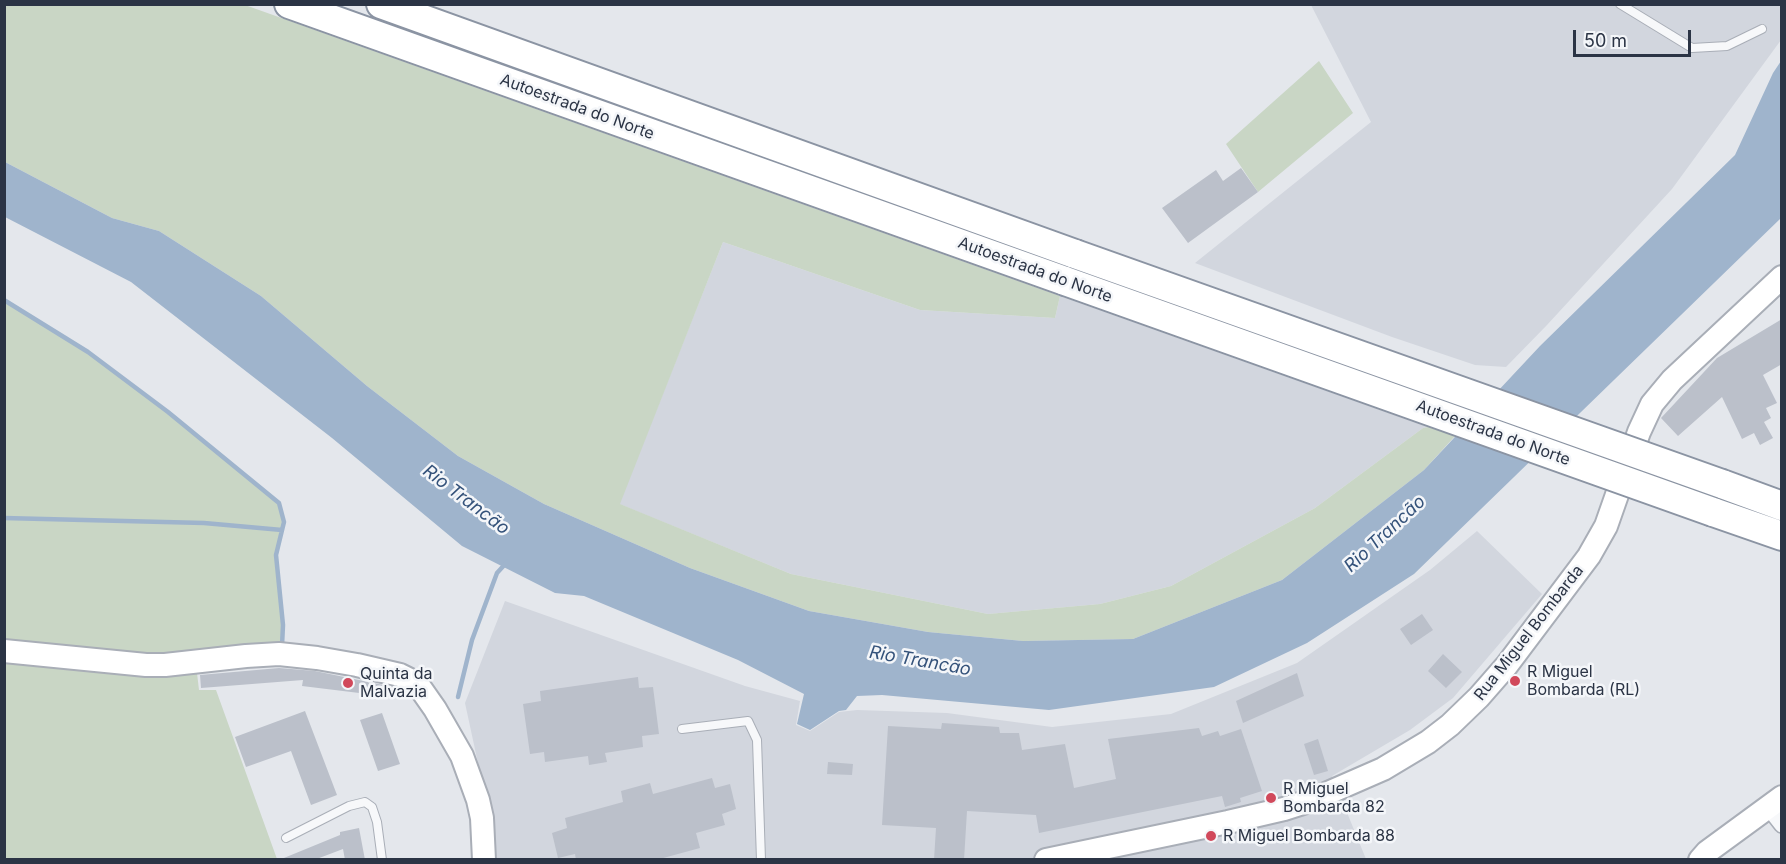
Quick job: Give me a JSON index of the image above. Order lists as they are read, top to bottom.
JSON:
{
  "streets": {
    "highway": ["Autoestrada do Norte"],
    "main road": ["Rua Miguel Bombarda"]
  },
  "water": ["Rio Trancão"],
  "places": [
    "R Miguel Bombarda (RL)",
    "Quinta da Malvazia",
    "R Miguel Bombarda 82",
    "R Miguel Bombarda 88"
  ],
  "scale_bar": "50 m"
}
